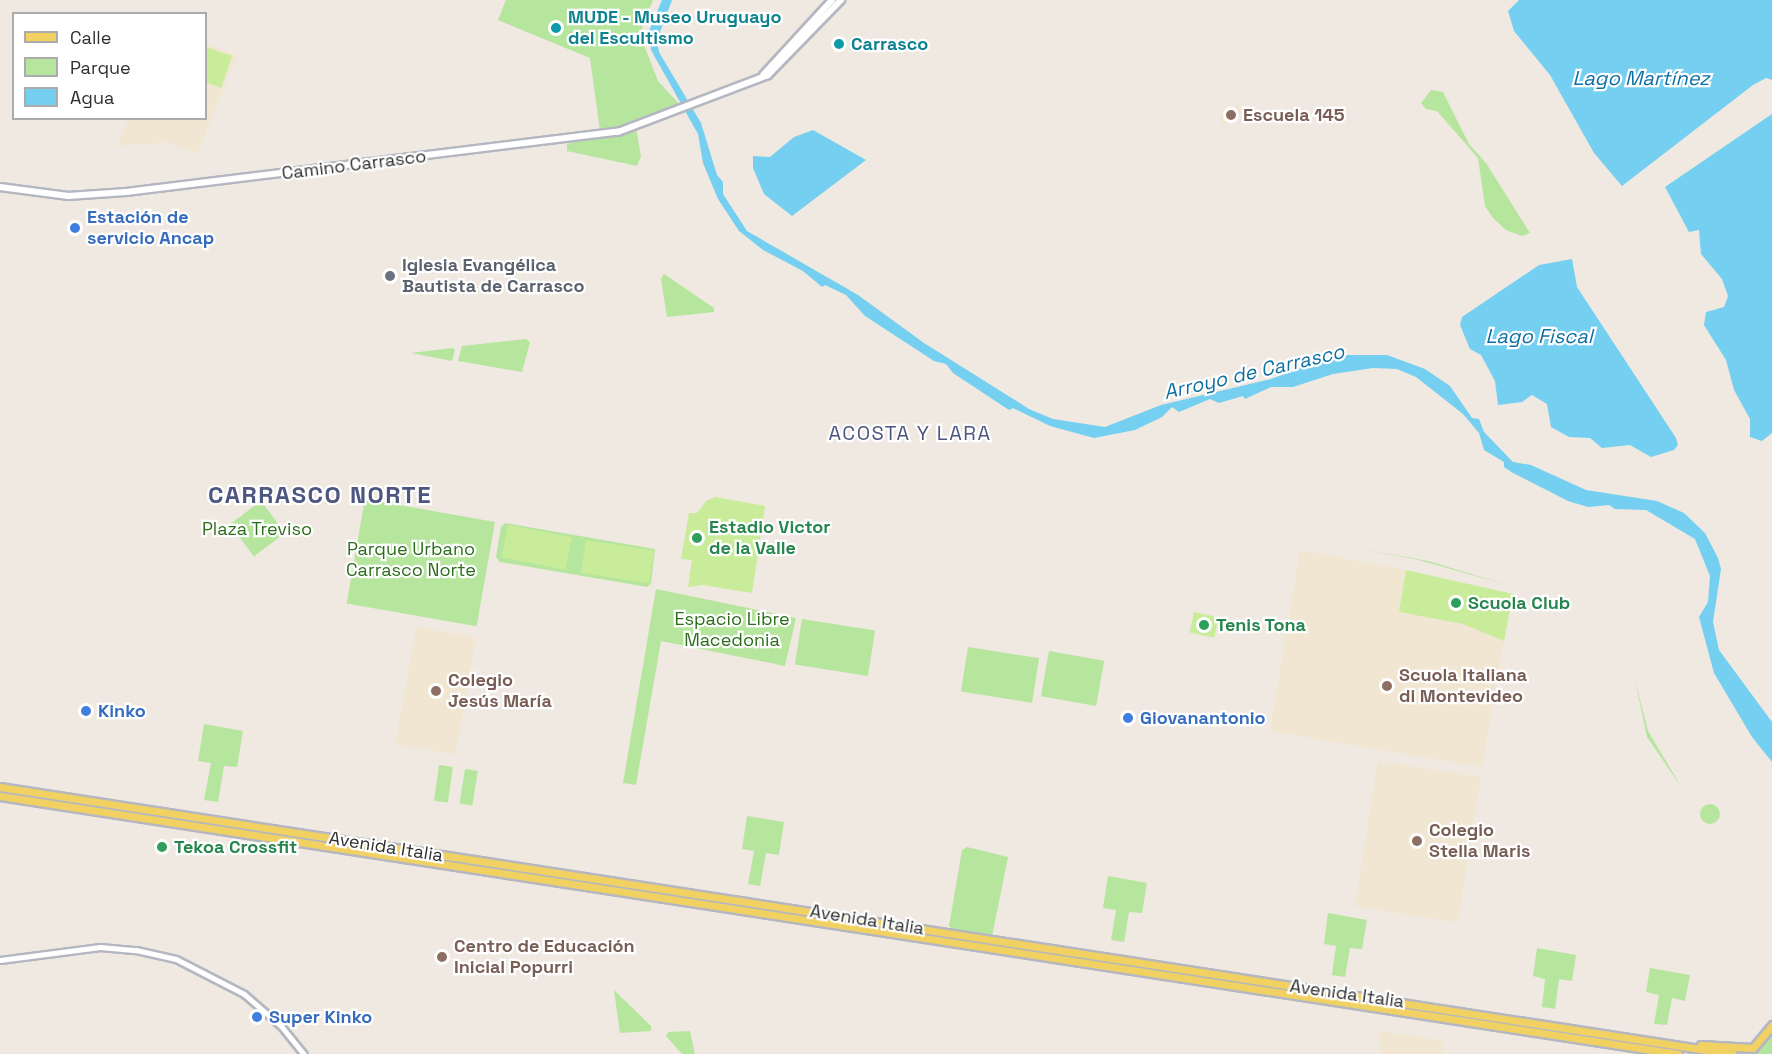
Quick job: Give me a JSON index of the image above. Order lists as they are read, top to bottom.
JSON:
{
  "streets": {
    "main road": ["Camino Carrasco", "Avenida Italia"]
  },
  "districts": ["ACOSTA Y LARA", "CARRASCO NORTE"],
  "water": ["Lago Martínez", "Lago Fiscal", "Arroyo de Carrasco"],
  "parks": ["Plaza Treviso", "Parque Urbano Carrasco Norte", "Espacio Libre Macedonia"],
  "places": [
    "MUDE - Museo Uruguayo del Escultismo",
    "Carrasco",
    "Escuela 145",
    "Estación de servicio Ancap",
    "Iglesia Evangélica Bautista de Carrasco",
    "Estadio Victor de la Valle",
    "Scuola Club",
    "Tenis Tona",
    "Scuola Italiana di Montevideo",
    "Colegio Jesús María",
    "Kinko",
    "Giovanantonio",
    "Colegio Stella Maris",
    "Tekoa Crossfit",
    "Centro de Educación Inicial Popurri",
    "Super Kinko"
  ],
  "legend": ["Calle", "Parque", "Agua"]
}
